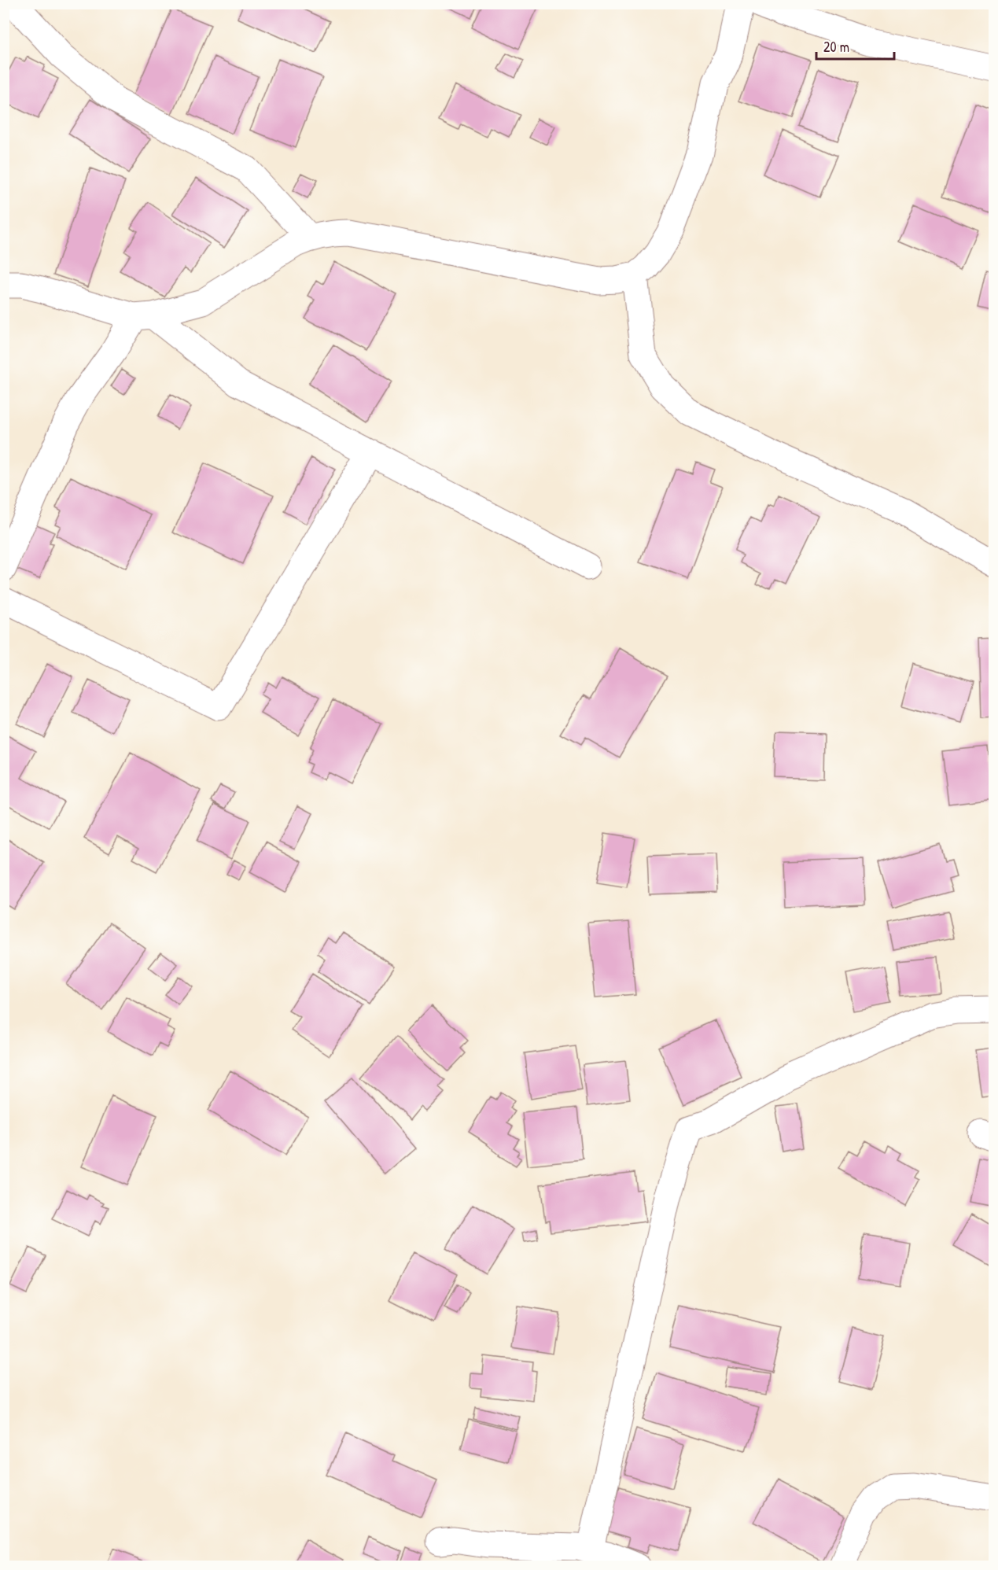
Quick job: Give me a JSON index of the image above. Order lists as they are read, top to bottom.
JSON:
{
  "scale_bar": "20 m"
}
